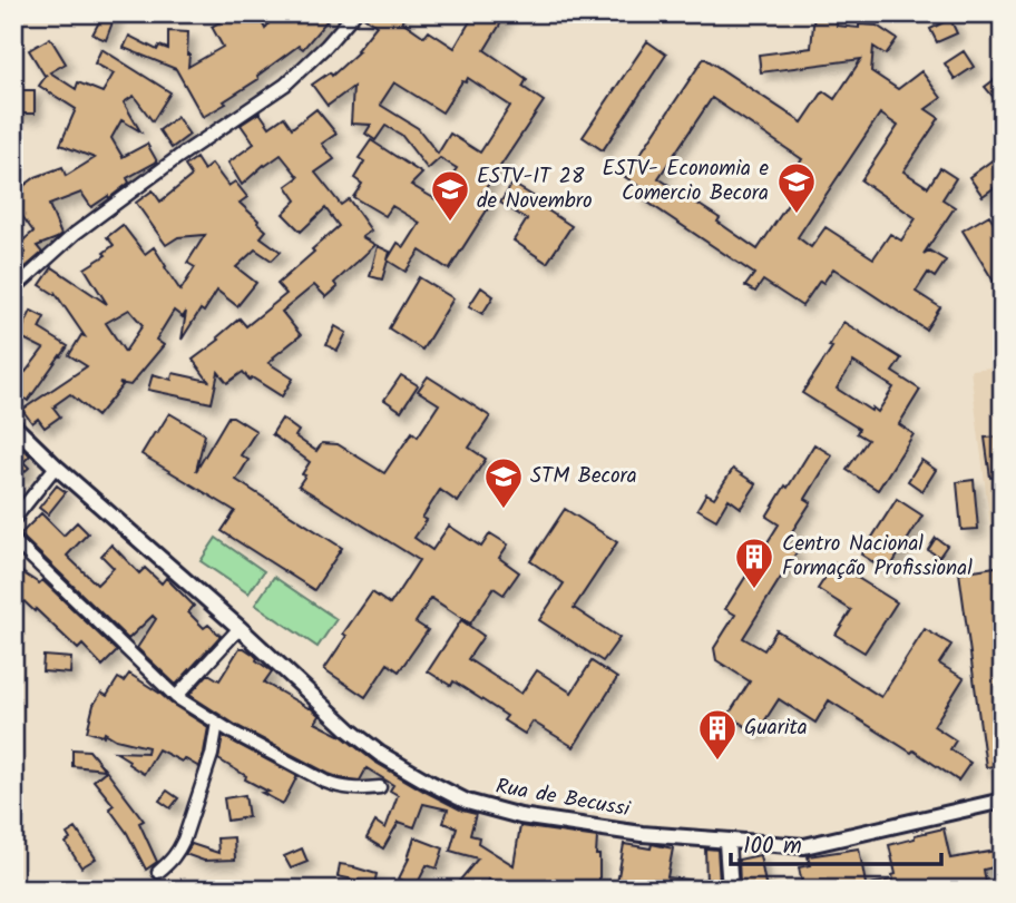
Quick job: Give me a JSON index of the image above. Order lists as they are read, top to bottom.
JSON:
{
  "streets": {
    "street": ["Rua de Becussi"]
  },
  "places": {
    "school or university": ["ESTV- Economia e Comercio Becora", "ESTV-IT 28 de Novembro", "STM Becora"],
    "building": ["Centro Nacional Formação Profissional", "Guarita"]
  },
  "scale_bar": "100 m"
}
